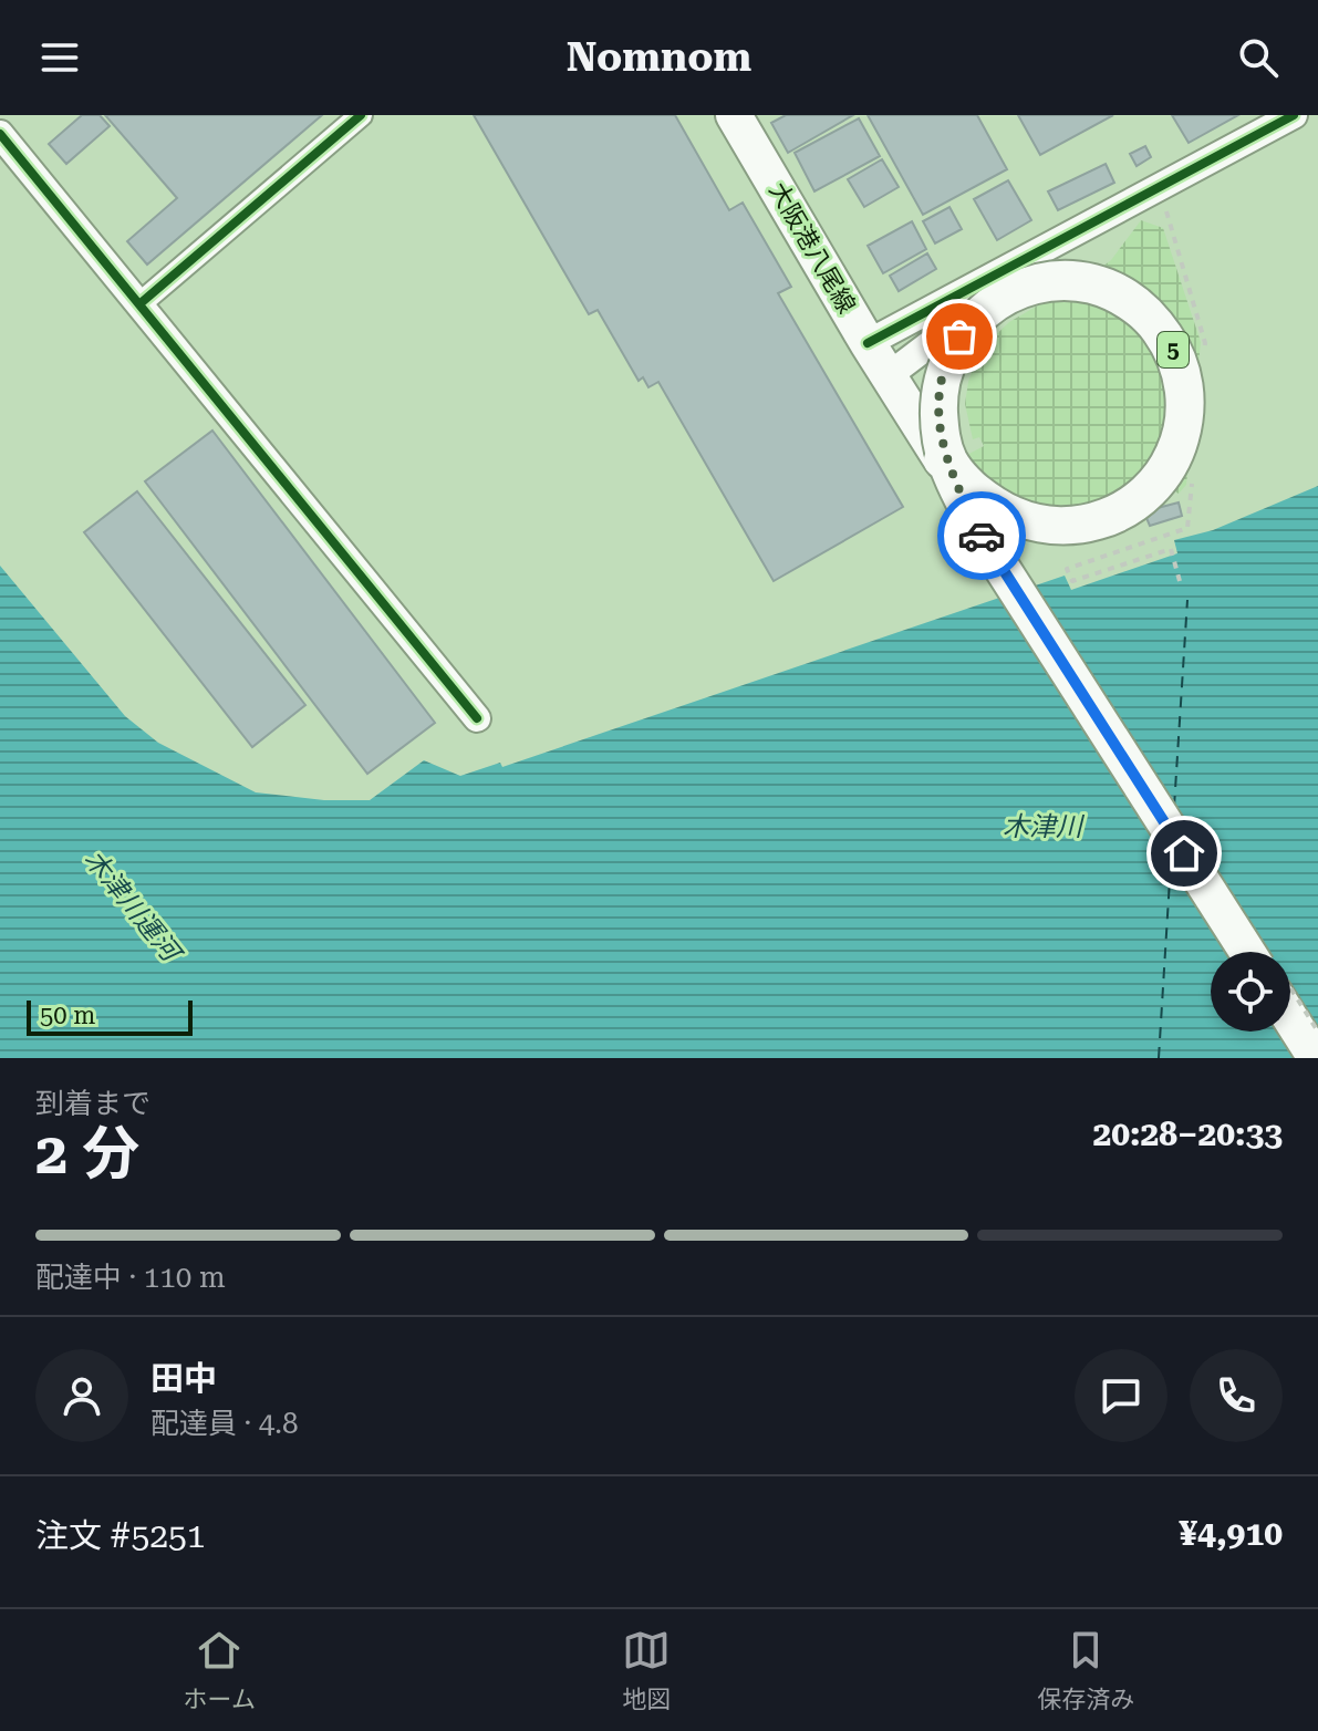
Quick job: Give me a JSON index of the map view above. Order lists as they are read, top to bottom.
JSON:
{
  "streets": {
    "main road": ["大阪港八尾線", "5"]
  },
  "water": ["木津川", "木津川運河"],
  "scale_bar": "50 m",
  "page": {
    "header": "Nomnom",
    "scale": "50 m",
    "heading": ["2 分", "到着まで", "20:28–20:33"],
    "panel": [
      "田中",
      "配達員 · 4.8",
      "注文 #5251",
      "¥4,910"
    ],
    "bar": "配達中 · 110 m",
    "tabs": ["ホーム", "地図", "保存済み"]
  }
}
